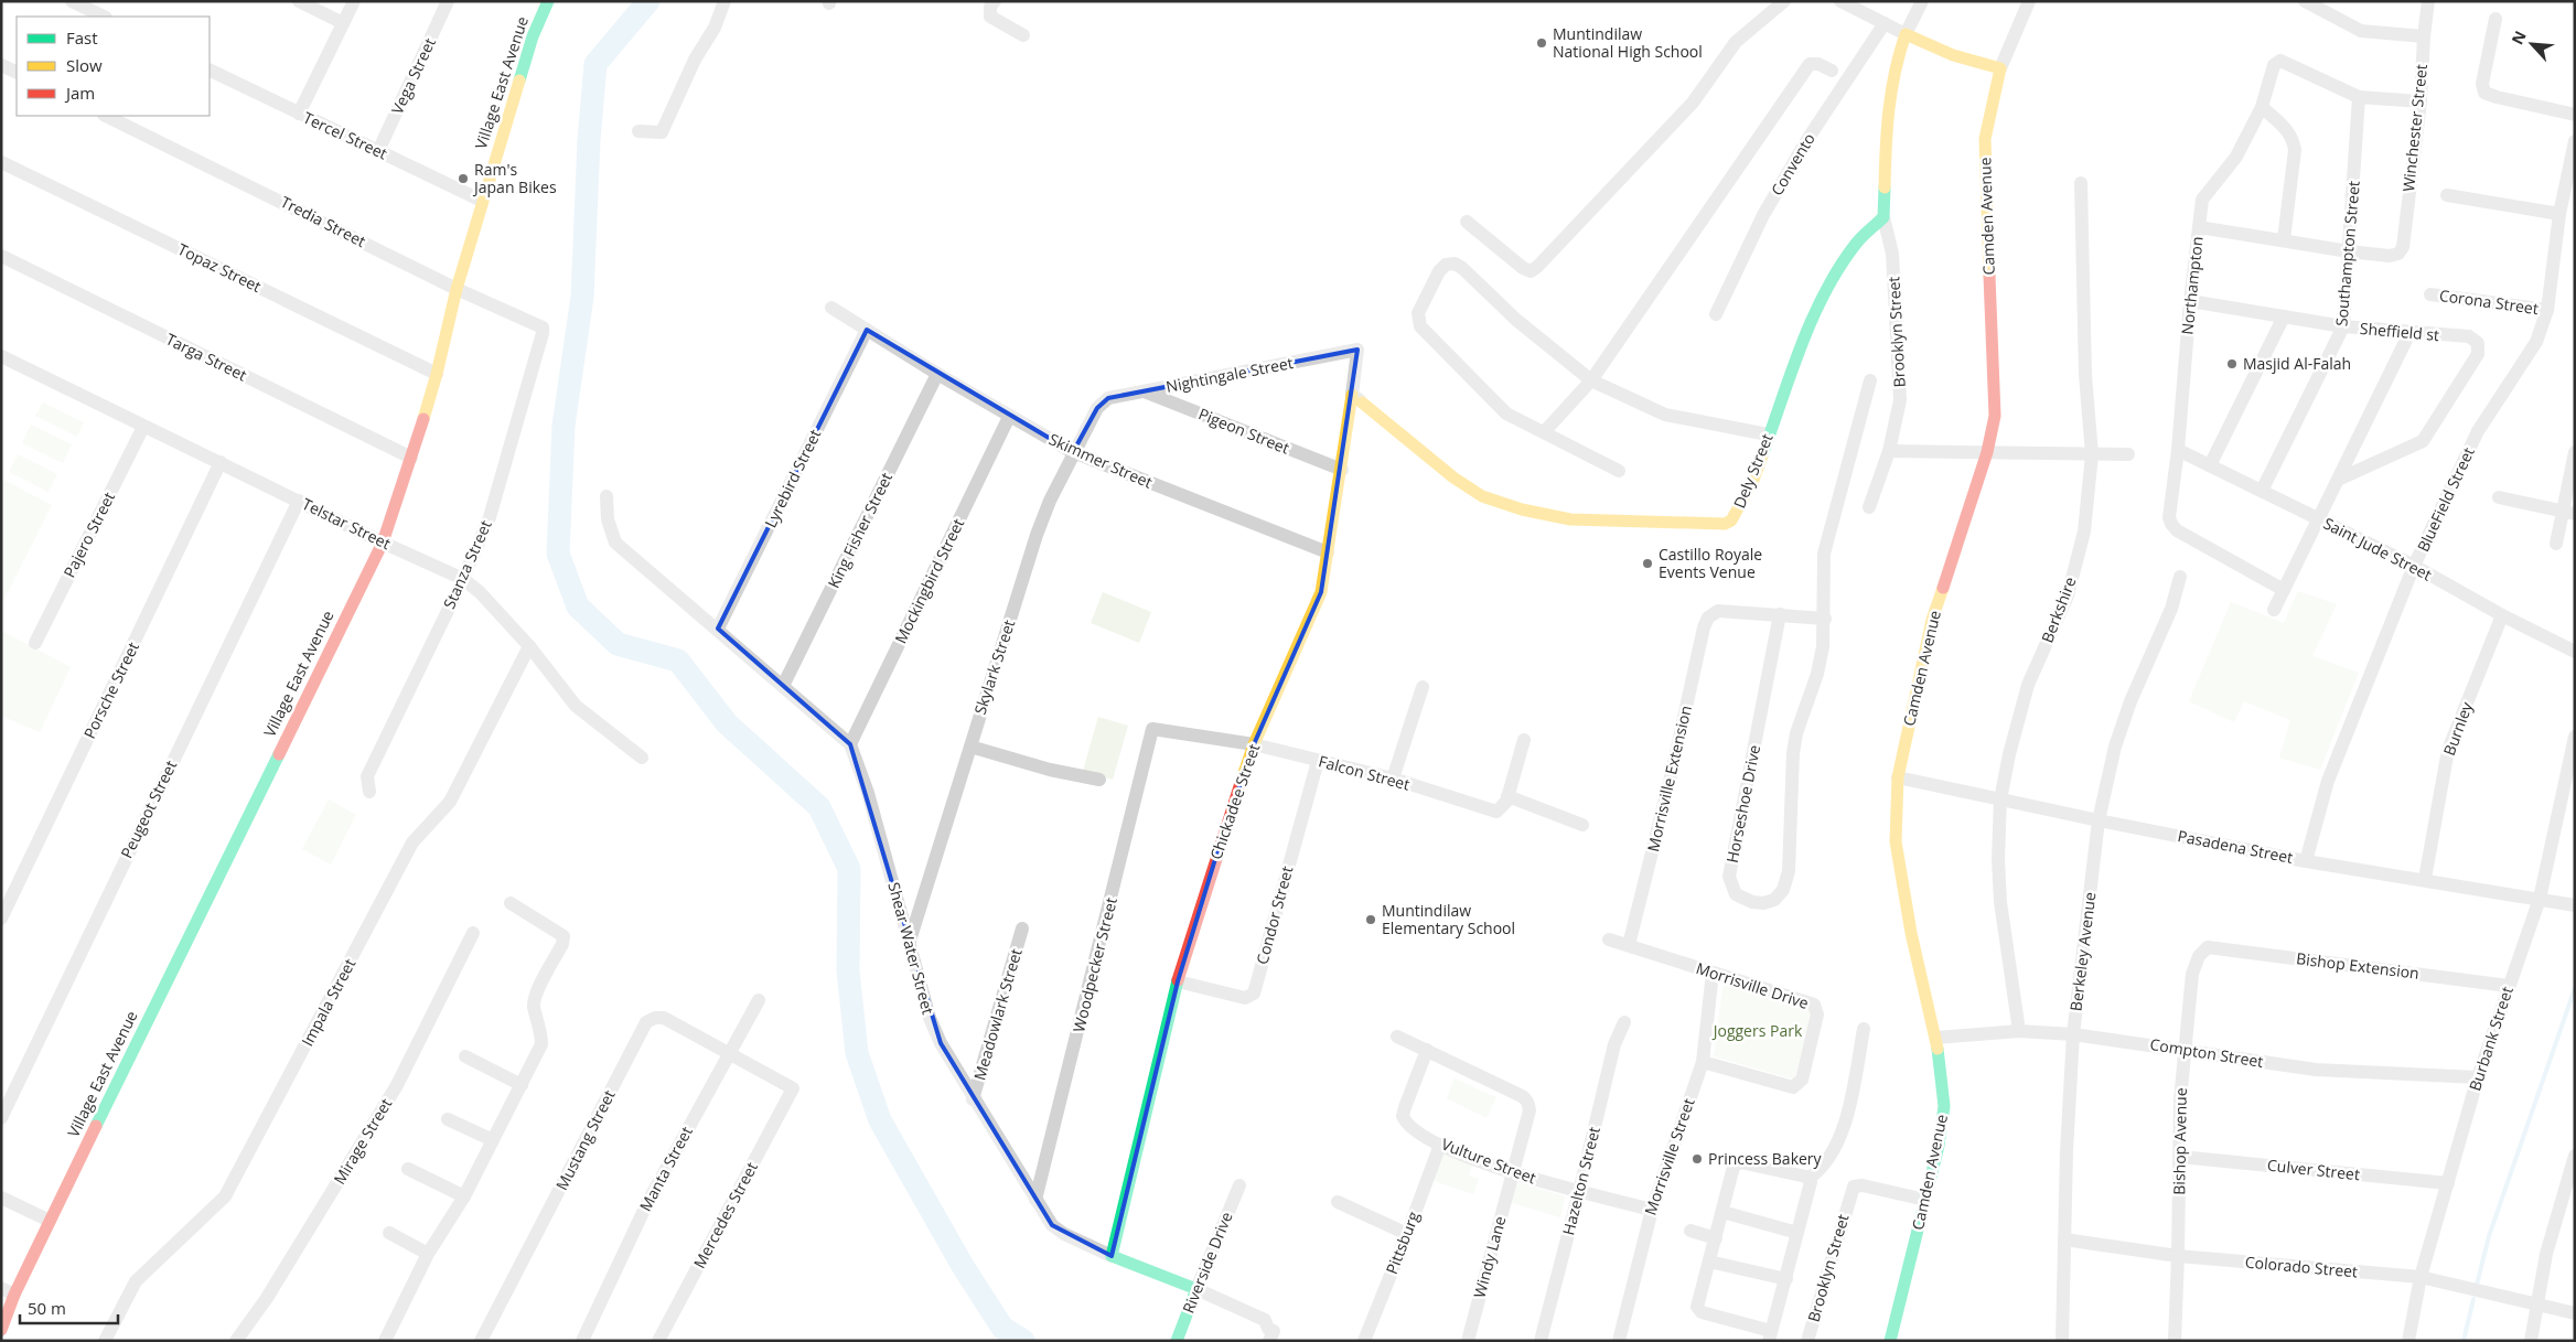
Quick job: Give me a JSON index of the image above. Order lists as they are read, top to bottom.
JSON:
{
  "streets": {
    "street": [
      "Vega Street",
      "Village East Avenue",
      "Winchester Street",
      "Tercel Street",
      "Convento",
      "Camden Avenue",
      "Tredia Street",
      "Southampton Street",
      "Topaz Street",
      "Northampton",
      "Corona Street",
      "Brooklyn Street",
      "Sheffield st",
      "Targa Street",
      "Nightingale Street",
      "Pigeon Street",
      "Skimmer Street",
      "Dely Street",
      "Lyrebird Street",
      "BlueField Street",
      "Telstar Street",
      "King Fisher Street",
      "Pajero Street",
      "Saint Jude Street",
      "Stanza Street",
      "Mockingbird Street",
      "Berkshire",
      "Skylark Street",
      "Porsche Street",
      "Burnley",
      "Falcon Street",
      "Morrisville Extension",
      "Chickadee Street",
      "Horseshoe Drive",
      "Peugeot Street",
      "Pasadena Street",
      "Condor Street",
      "Shear Water Street",
      "Berkeley Avenue",
      "Woodpecker Street",
      "Bishop Extension",
      "Morrisville Drive",
      "Impala Street",
      "Meadowlark Street",
      "Burbank Street",
      "Compton Street",
      "Mustang Street",
      "Mirage Street",
      "Bishop Avenue",
      "Morrisville Street",
      "Vulture Street",
      "Manta Street",
      "Culver Street",
      "Hazelton Street",
      "Mercedes Street",
      "Pittsburg",
      "Windy Lane",
      "Riverside Drive",
      "Colorado Street"
    ]
  },
  "crossings": [
    ["Vega Street", "Tercel Street"],
    ["Village East Avenue", "Tercel Street"],
    ["Village East Avenue", "Tredia Street"],
    ["Village East Avenue", "Topaz Street"],
    ["Village East Avenue", "Targa Street"],
    ["Village East Avenue", "Telstar Street"],
    ["Winchester Street", "Southampton Street"],
    ["Camden Avenue", "Brooklyn Street"],
    ["Camden Avenue", "Pasadena Street"],
    ["Camden Avenue", "Compton Street"],
    ["Tredia Street", "Stanza Street"],
    ["Southampton Street", "Northampton"],
    ["Southampton Street", "Sheffield st"],
    ["Southampton Street", "Saint Jude Street"],
    ["Northampton", "Sheffield st"],
    ["Northampton", "Saint Jude Street"],
    ["Corona Street", "BlueField Street"],
    ["Brooklyn Street", "Dely Street"],
    ["Nightingale Street", "Pigeon Street"],
    ["Nightingale Street", "Skylark Street"],
    ["Nightingale Street", "Chickadee Street"],
    ["Pigeon Street", "Chickadee Street"],
    ["Skimmer Street", "Lyrebird Street"],
    ["Skimmer Street", "King Fisher Street"],
    ["Skimmer Street", "Mockingbird Street"],
    ["Skimmer Street", "Skylark Street"],
    ["Skimmer Street", "Chickadee Street"],
    ["Dely Street", "Chickadee Street"],
    ["Lyrebird Street", "Shear Water Street"],
    ["BlueField Street", "Saint Jude Street"],
    ["BlueField Street", "Pasadena Street"],
    ["Telstar Street", "Pajero Street"],
    ["Telstar Street", "Stanza Street"],
    ["Telstar Street", "Porsche Street"],
    ["Telstar Street", "Peugeot Street"],
    ["Telstar Street", "Impala Street"],
    ["King Fisher Street", "Shear Water Street"],
    ["Saint Jude Street", "Burnley"],
    ["Mockingbird Street", "Shear Water Street"],
    ["Berkshire", "Pasadena Street"],
    ["Berkshire", "Compton Street"],
    ["Skylark Street", "Shear Water Street"],
    ["Burnley", "Pasadena Street"],
    ["Falcon Street", "Chickadee Street"],
    ["Falcon Street", "Condor Street"],
    ["Falcon Street", "Woodpecker Street"],
    ["Morrisville Extension", "Horseshoe Drive"],
    ["Morrisville Extension", "Morrisville Drive"],
    ["Chickadee Street", "Condor Street"],
    ["Chickadee Street", "Shear Water Street"],
    ["Pasadena Street", "Berkeley Avenue"],
    ["Pasadena Street", "Burbank Street"],
    ["Shear Water Street", "Woodpecker Street"],
    ["Shear Water Street", "Meadowlark Street"],
    ["Shear Water Street", "Riverside Drive"],
    ["Berkeley Avenue", "Compton Street"],
    ["Berkeley Avenue", "Colorado Street"],
    ["Bishop Extension", "Burbank Street"],
    ["Bishop Extension", "Bishop Avenue"],
    ["Morrisville Drive", "Morrisville Street"],
    ["Burbank Street", "Compton Street"],
    ["Burbank Street", "Culver Street"],
    ["Burbank Street", "Colorado Street"],
    ["Compton Street", "Bishop Avenue"],
    ["Mustang Street", "Manta Street"],
    ["Mustang Street", "Mercedes Street"],
    ["Bishop Avenue", "Culver Street"],
    ["Bishop Avenue", "Colorado Street"],
    ["Morrisville Street", "Vulture Street"],
    ["Vulture Street", "Hazelton Street"],
    ["Vulture Street", "Pittsburg"],
    ["Vulture Street", "Windy Lane"]
  ],
  "parks": ["Joggers Park"],
  "places": [
    "Muntindilaw National High School",
    "Ram's Japan Bikes",
    "Masjid Al-Falah",
    "Castillo Royale Events Venue",
    "Muntindilaw Elementary School",
    "Princess Bakery"
  ],
  "legend": ["Fast", "Slow", "Jam"],
  "scale_bar": "50 m",
  "north": "top left"
}
